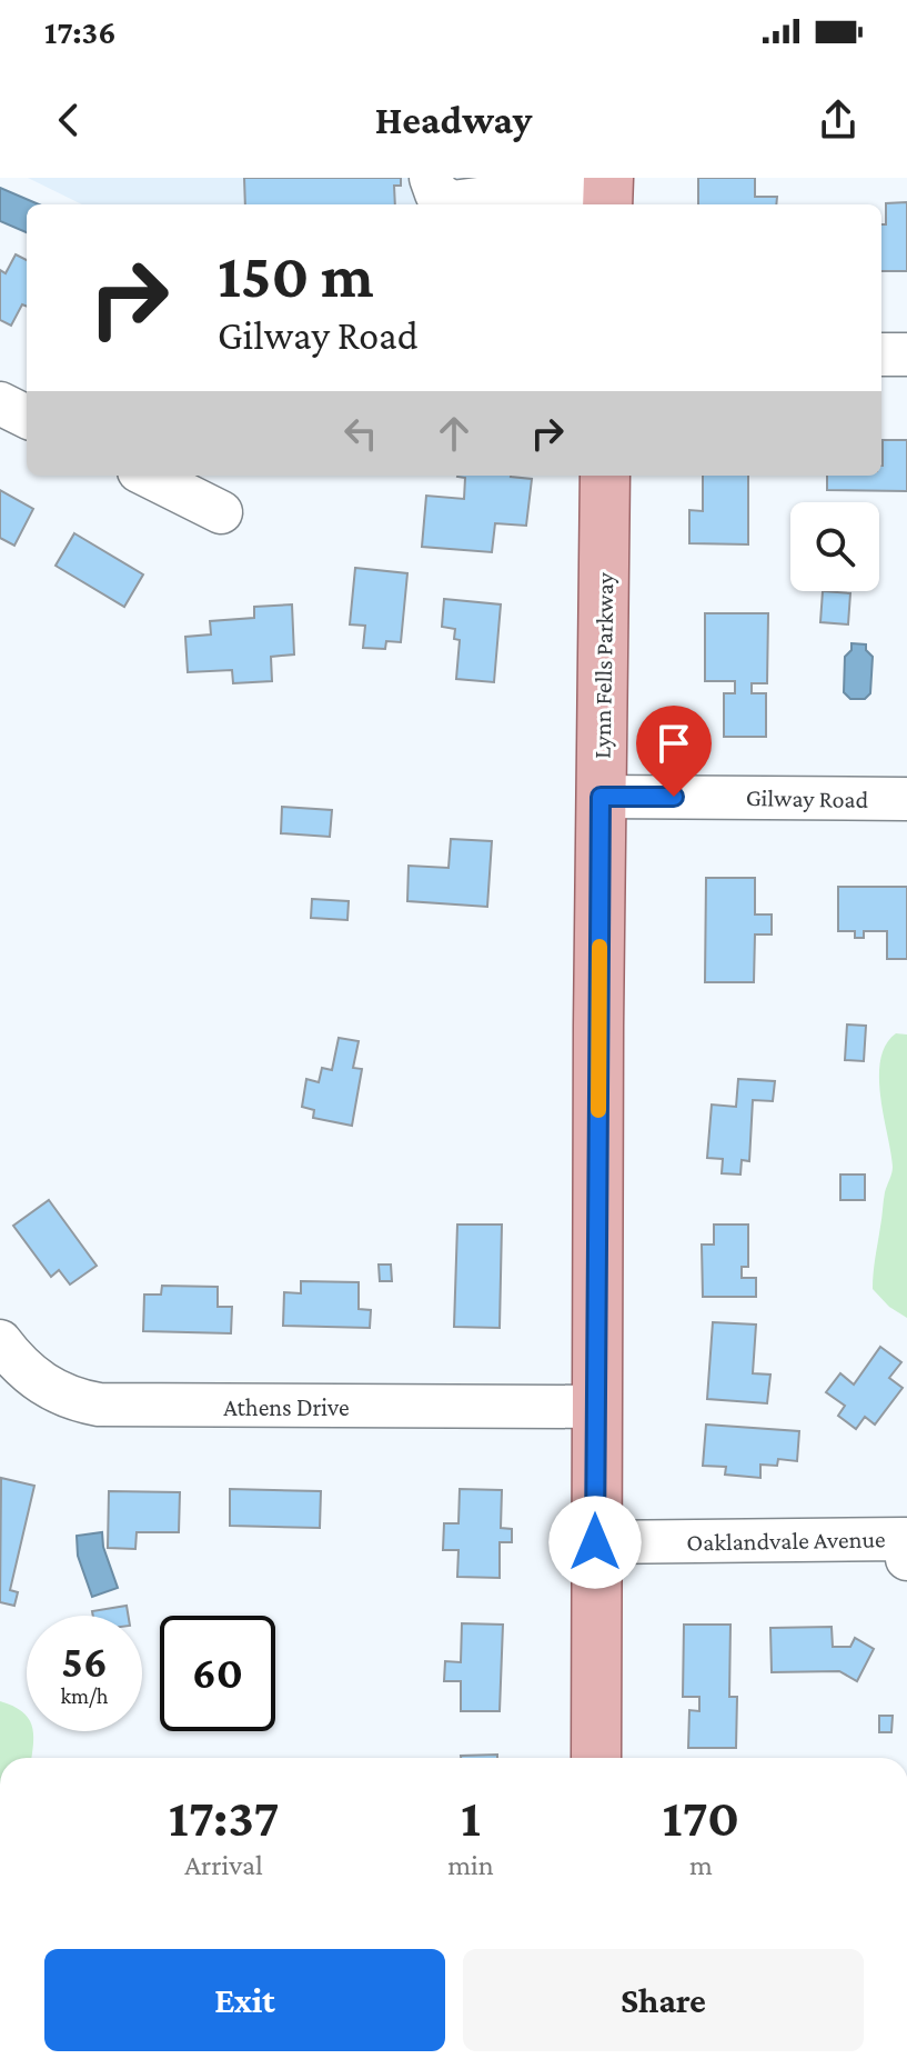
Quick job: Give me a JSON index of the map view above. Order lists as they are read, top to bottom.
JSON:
{
  "streets": {
    "main road": ["Lynn Fells Parkway"],
    "street": ["Gilway Road", "Athens Drive", "Oaklandvale Avenue"]
  },
  "crossings": [
    ["Lynn Fells Parkway", "Gilway Road"],
    ["Lynn Fells Parkway", "Athens Drive"],
    ["Lynn Fells Parkway", "Oaklandvale Avenue"]
  ],
  "page": {
    "status": "17:36",
    "header": "Headway",
    "turn": ["150 m", "Gilway Road"],
    "speed": "56 km/h",
    "limit": "60",
    "eta": [
      "17:37",
      "Arrival",
      "1",
      "min",
      "170",
      "m"
    ],
    "buttons": ["Exit", "Share"]
  }
}
